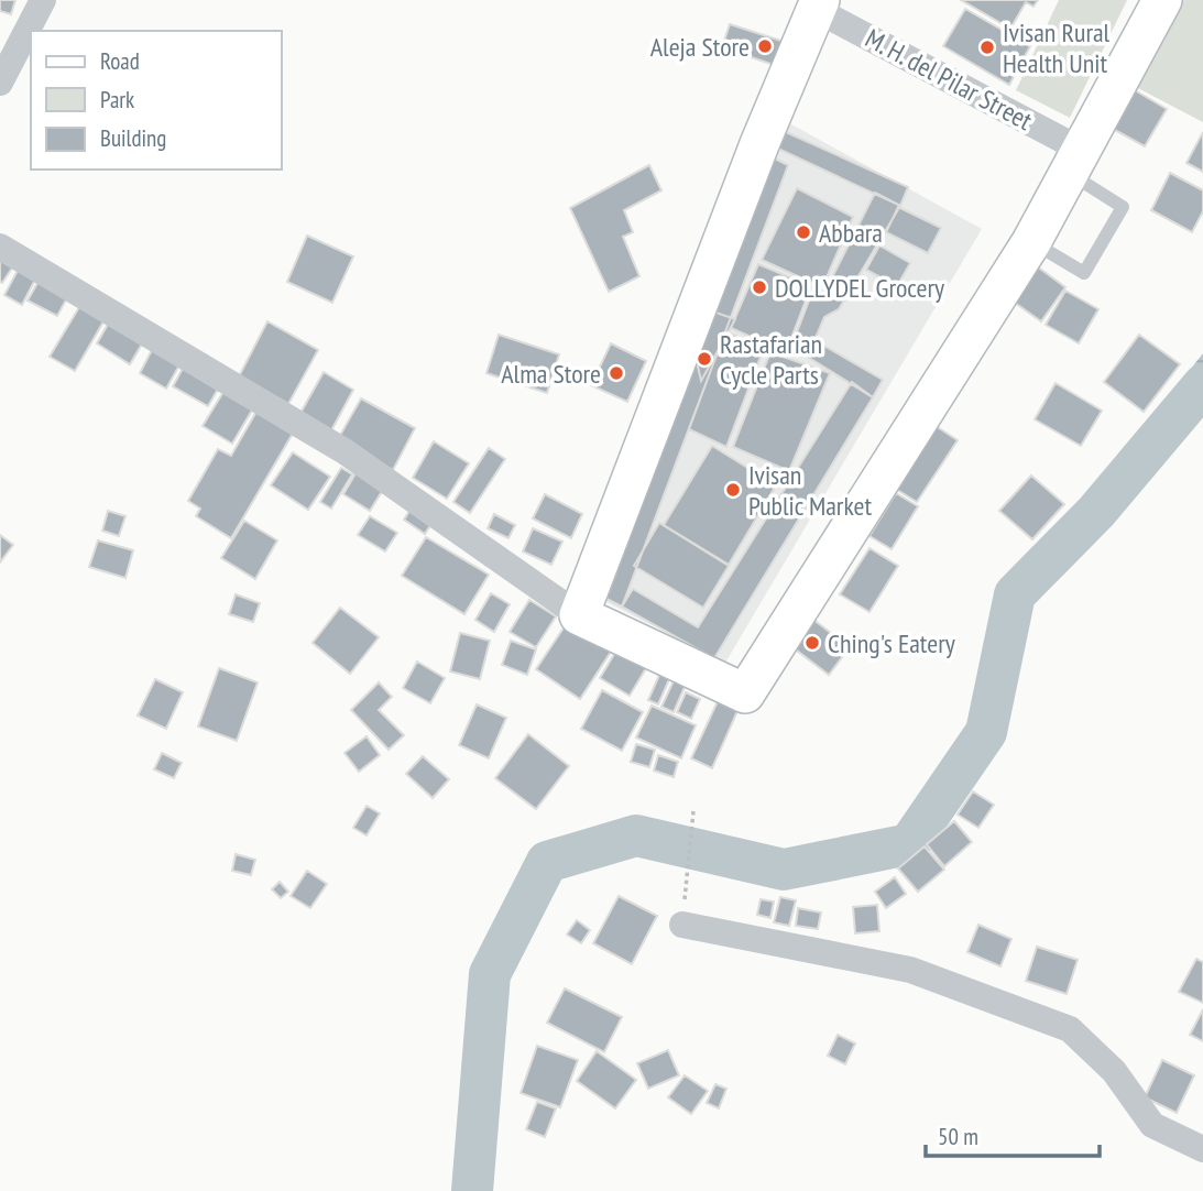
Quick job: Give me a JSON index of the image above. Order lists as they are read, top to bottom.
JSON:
{
  "streets": {
    "street": ["M. H. del Pilar Street"]
  },
  "places": [
    "Aleja Store",
    "Ivisan Rural Health Unit",
    "Abbara",
    "DOLLYDEL Grocery",
    "Rastafarian Cycle Parts",
    "Alma Store",
    "Ivisan Public Market",
    "Ching's Eatery"
  ],
  "legend": ["Road", "Park", "Building"],
  "scale_bar": "50 m"
}
